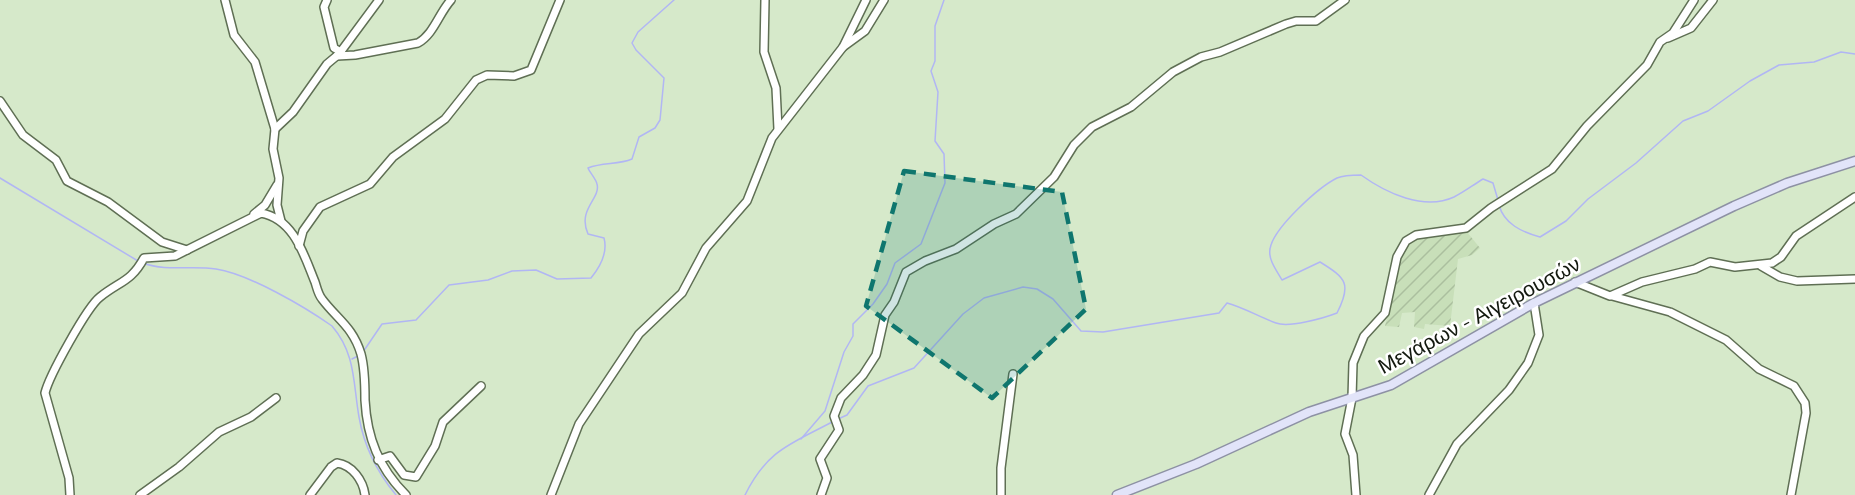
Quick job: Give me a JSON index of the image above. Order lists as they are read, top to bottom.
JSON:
{
  "streets": {
    "main road": ["Μεγάρων - Αιγειρουσών"]
  }
}
